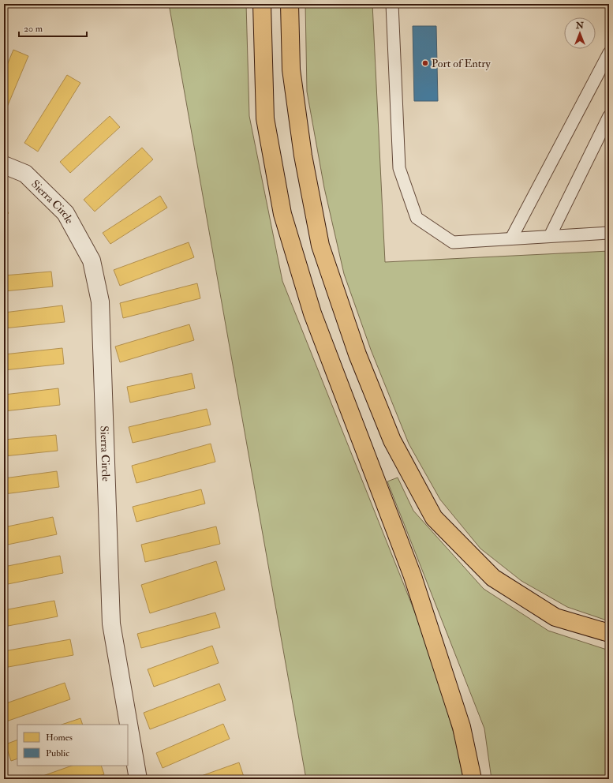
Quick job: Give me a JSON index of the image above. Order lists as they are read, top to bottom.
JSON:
{
  "streets": {
    "street": ["Sierra Circle"]
  },
  "places": ["Port of Entry"],
  "legend": ["Homes", "Public"],
  "scale_bar": "20 m",
  "north": "top"
}
